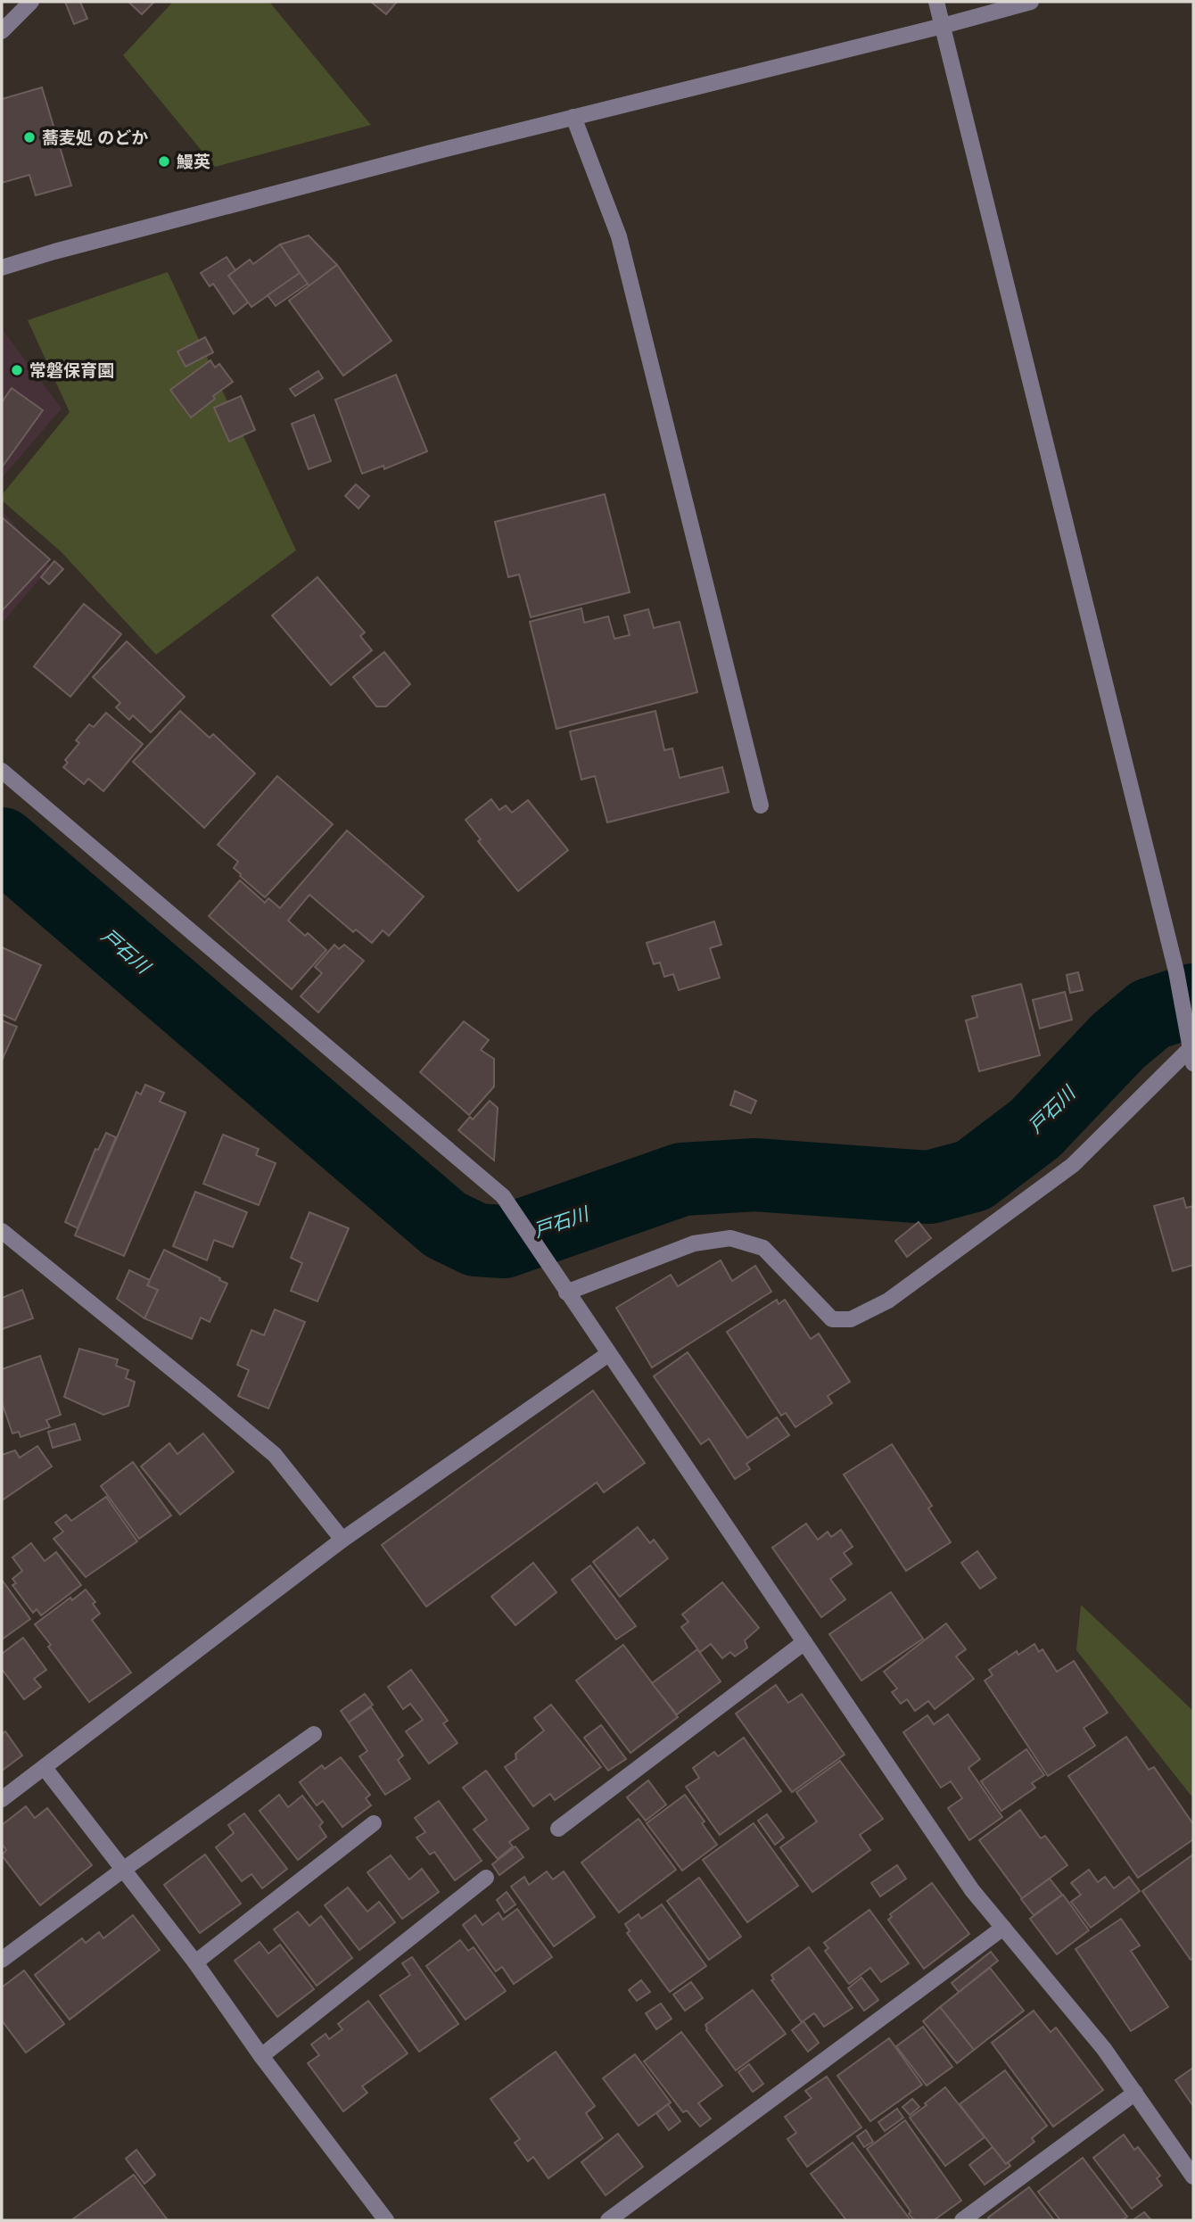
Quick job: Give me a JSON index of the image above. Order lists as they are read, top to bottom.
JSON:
{
  "water": ["戸石川"],
  "places": ["蕎麦処 のどか", "鰻英", "常磐保育園"]
}
